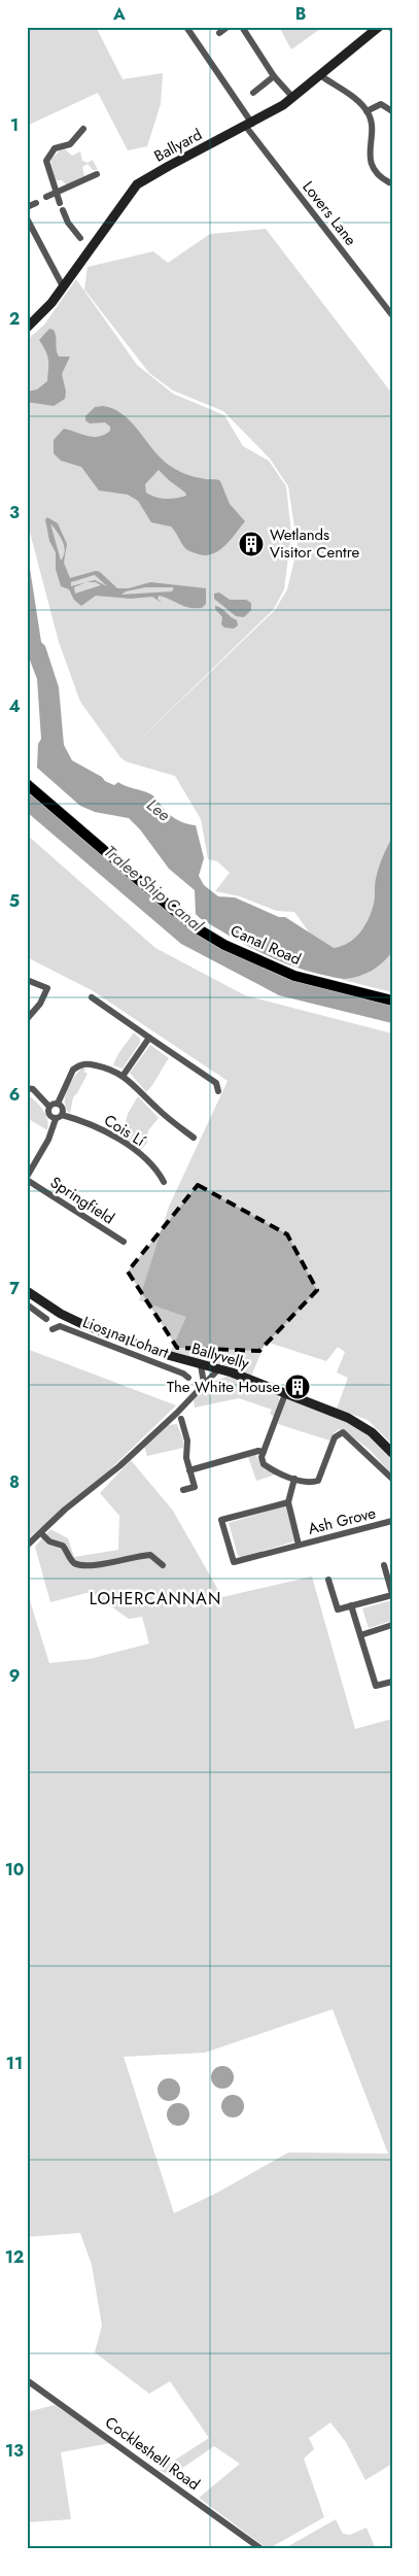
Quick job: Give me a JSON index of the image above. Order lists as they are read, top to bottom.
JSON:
{
  "streets": {
    "main road": ["Canal Road"],
    "street": [
      "Ballyard",
      "Lovers Lane",
      "Cois Lí",
      "Springfield",
      "Lios na Lohart",
      "Ballyvelly",
      "Ash Grove",
      "Cockleshell Road"
    ]
  },
  "crossings": [
    ["Ballyard", "Lovers Lane"]
  ],
  "districts": ["LOHERCANNAN"],
  "water": ["Lee", "Tralee Ship Canal"],
  "places": {
    "building": ["Wetlands Visitor Centre", "The White House"]
  },
  "grid": {
    "columns": ["A", "B"],
    "rows": [
      "1",
      "2",
      "3",
      "4",
      "5",
      "6",
      "7",
      "8",
      "9",
      "10",
      "11",
      "12",
      "13"
    ]
  }
}
